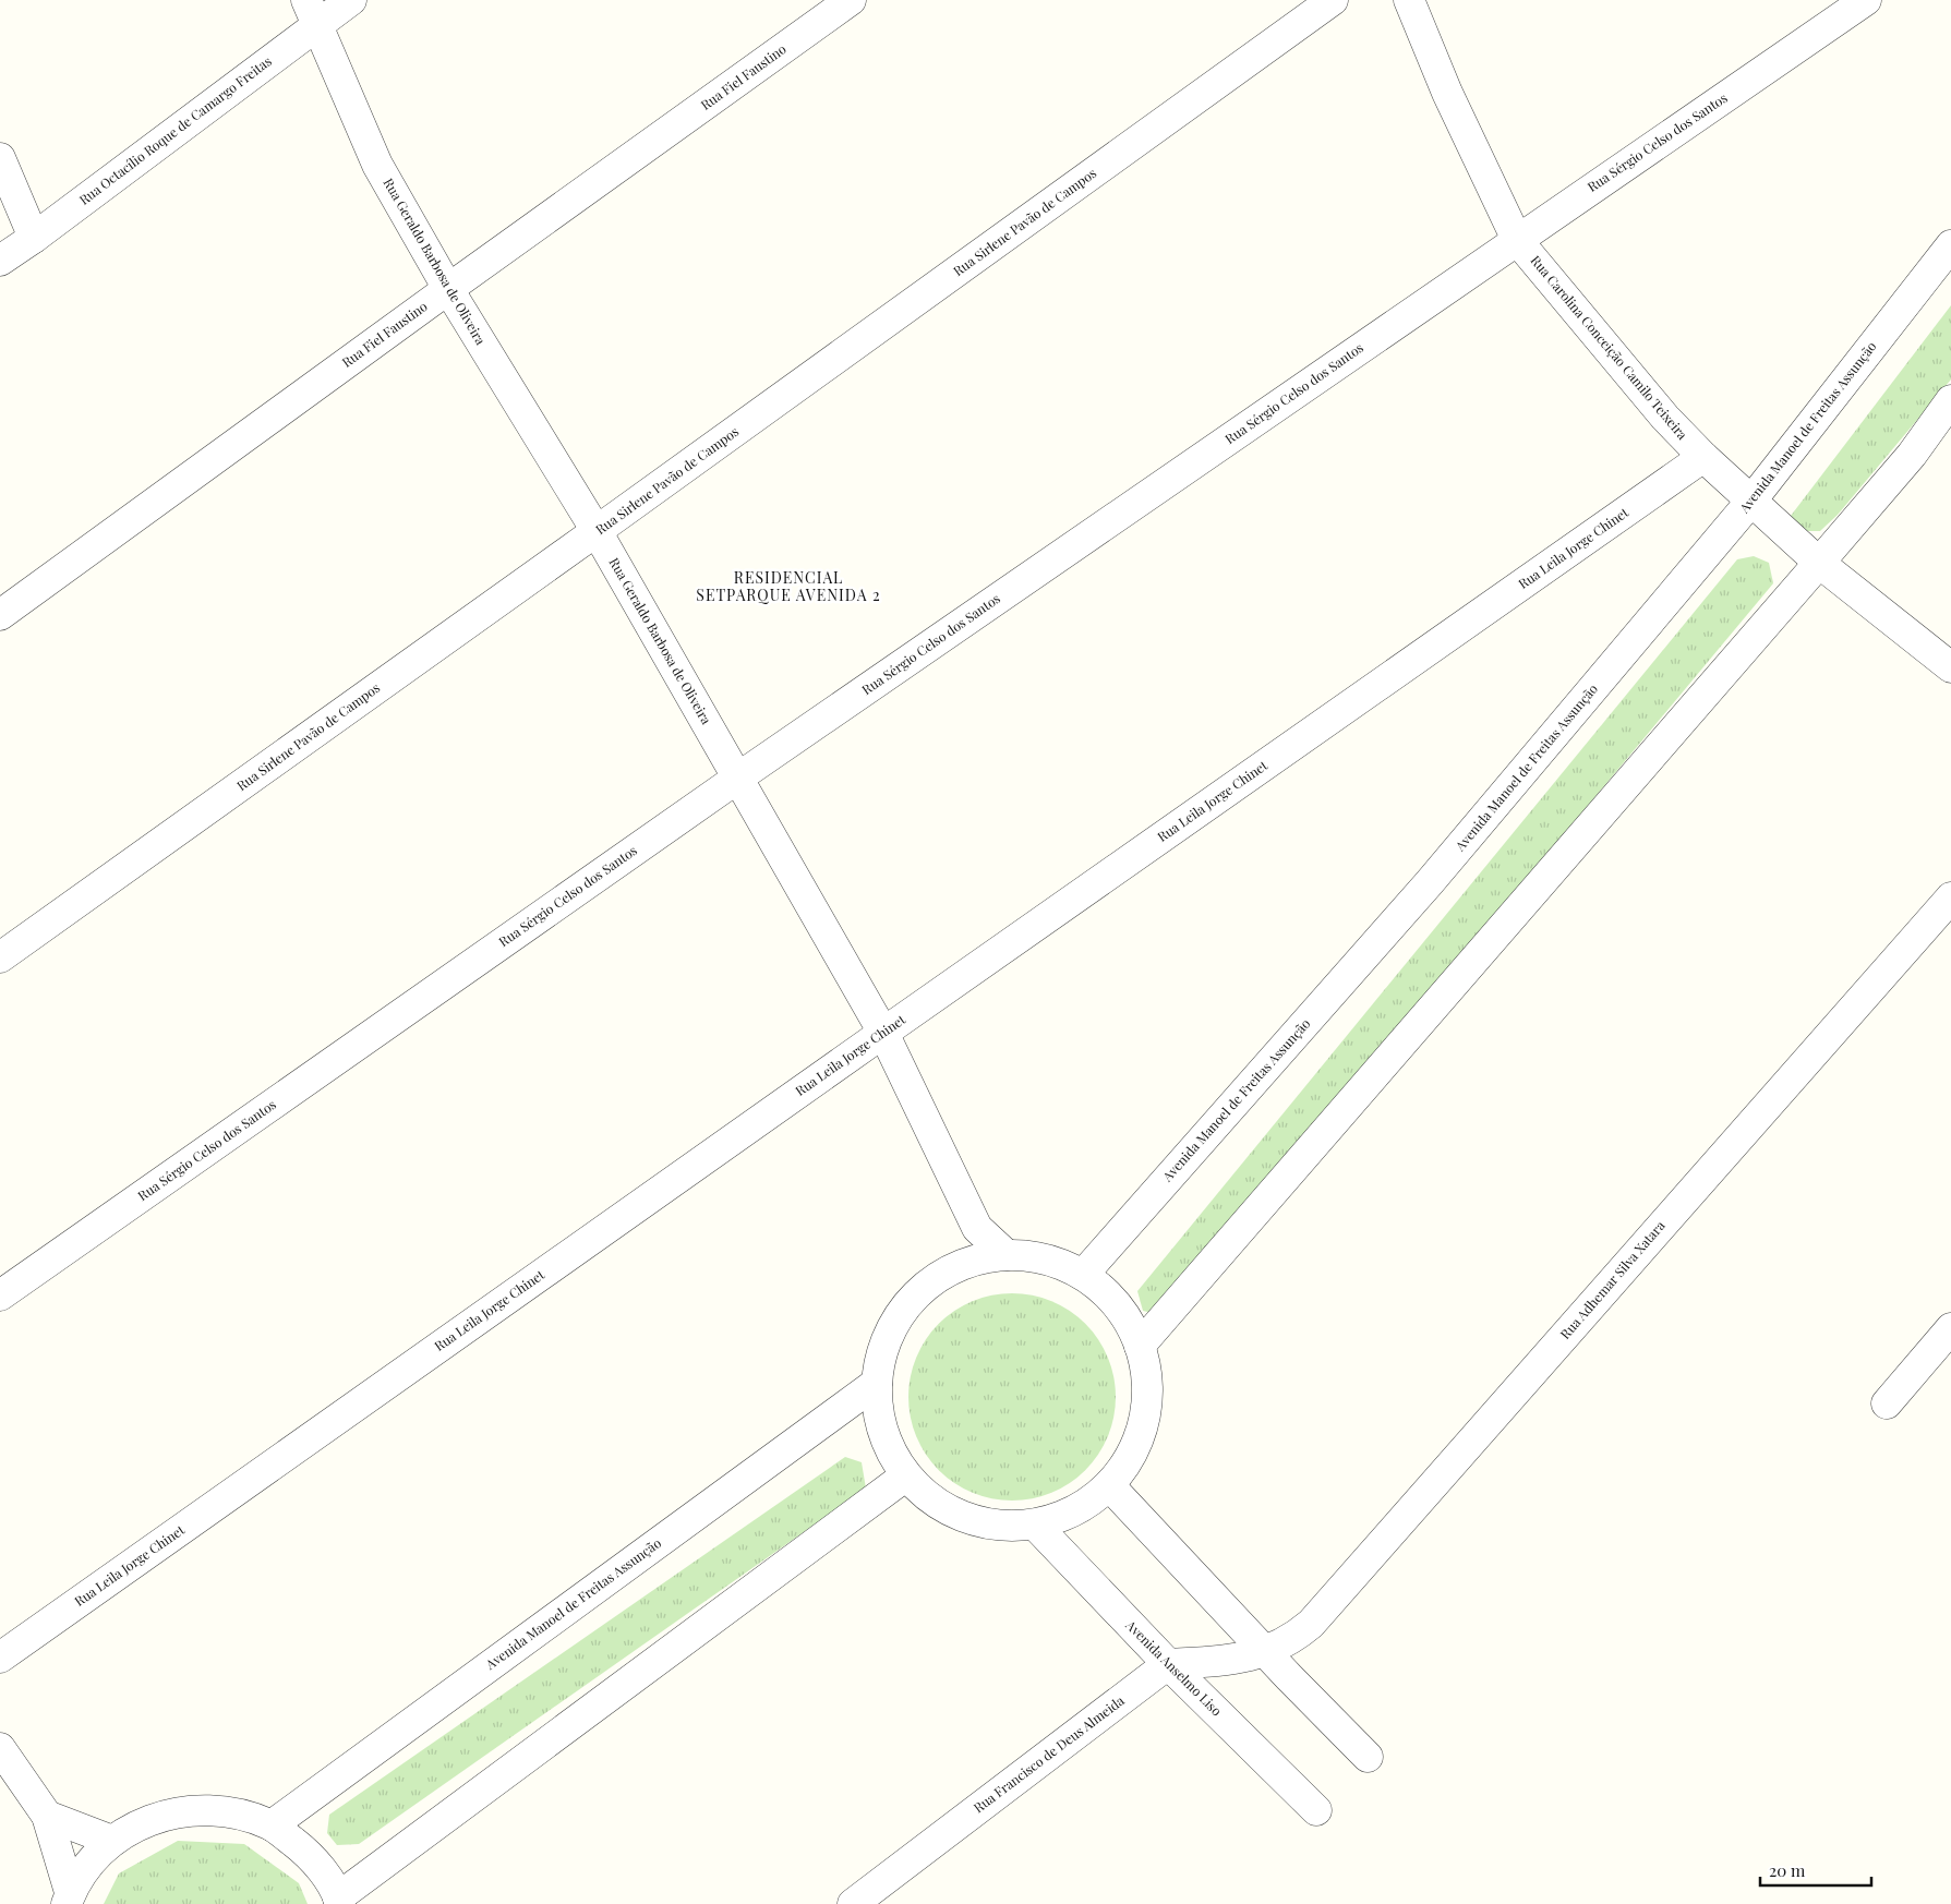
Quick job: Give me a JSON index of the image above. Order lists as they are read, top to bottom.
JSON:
{
  "streets": {
    "street": [
      "Rua Fiel Faustino",
      "Rua Octacílio Roque de Camargo Freitas",
      "Rua Sérgio Celso dos Santos",
      "Rua Sirlene Pavão de Campos",
      "Rua Geraldo Barbosa de Oliveira",
      "Rua Carolina Conceição Camilo Teixeira",
      "Avenida Manoel de Freitas Assunção",
      "Rua Leila Jorge Chinet",
      "Rua Adhemar Silva Xatara",
      "Avenida Anselmo Liso",
      "Rua Francisco de Deus Almeida"
    ]
  },
  "crossings": [
    ["Rua Fiel Faustino", "Rua Geraldo Barbosa de Oliveira"],
    ["Rua Octacílio Roque de Camargo Freitas", "Rua Geraldo Barbosa de Oliveira"],
    ["Rua Sérgio Celso dos Santos", "Rua Geraldo Barbosa de Oliveira"],
    ["Rua Sérgio Celso dos Santos", "Rua Carolina Conceição Camilo Teixeira"],
    ["Rua Sirlene Pavão de Campos", "Rua Geraldo Barbosa de Oliveira"],
    ["Rua Geraldo Barbosa de Oliveira", "Rua Leila Jorge Chinet"],
    ["Rua Carolina Conceição Camilo Teixeira", "Avenida Manoel de Freitas Assunção"],
    ["Rua Carolina Conceição Camilo Teixeira", "Rua Leila Jorge Chinet"],
    ["Avenida Anselmo Liso", "Rua Francisco de Deus Almeida"]
  ],
  "districts": ["RESIDENCIAL SETPARQUE AVENIDA 2"],
  "scale_bar": "20 m"
}
